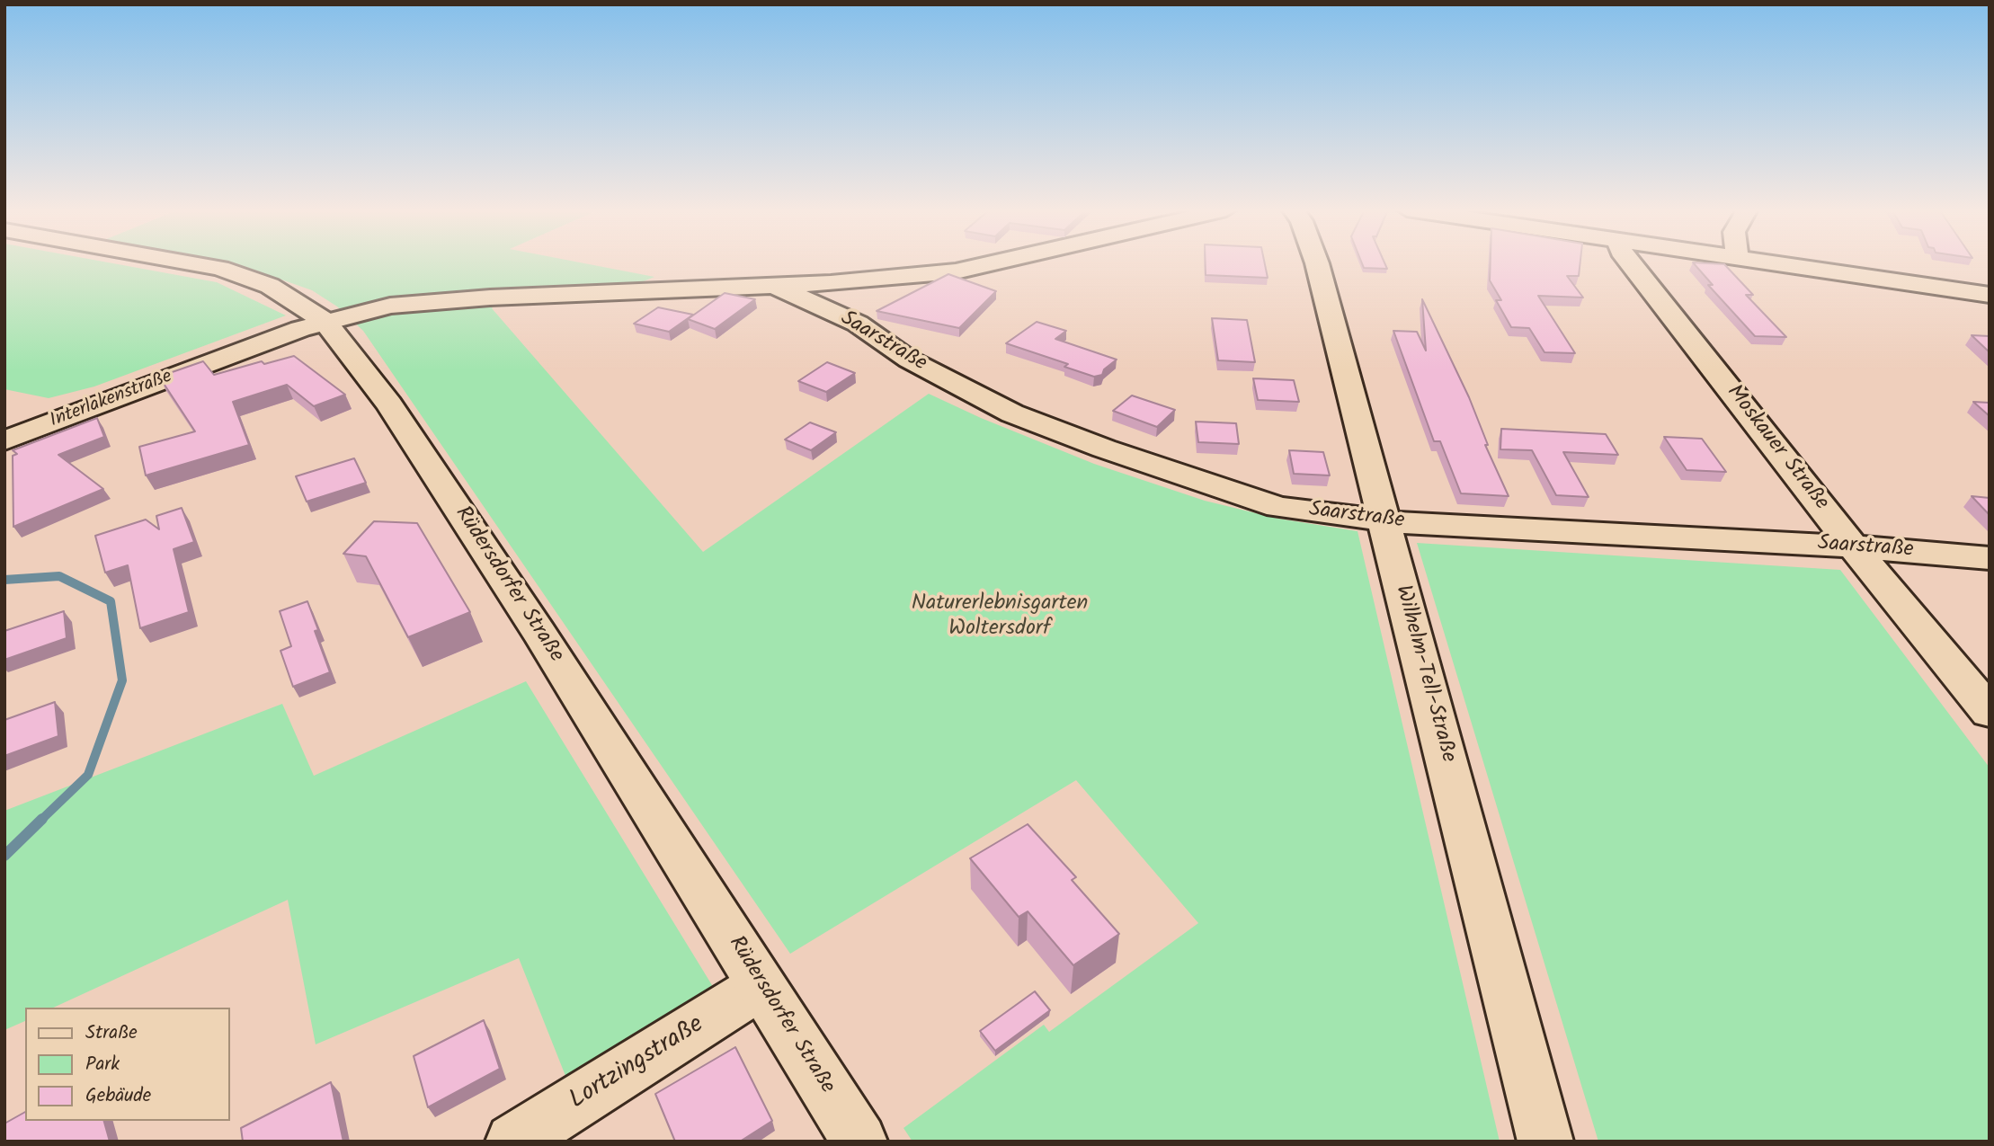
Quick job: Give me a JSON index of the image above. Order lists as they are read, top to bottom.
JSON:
{
  "streets": {
    "street": [
      "Saarstraße",
      "Interlakenstraße",
      "Moskauer Straße",
      "Rüdersdorfer Straße",
      "Wilhelm-Tell-Straße",
      "Lortzingstraße"
    ]
  },
  "crossings": [
    ["Saarstraße", "Interlakenstraße"],
    ["Saarstraße", "Moskauer Straße"],
    ["Saarstraße", "Wilhelm-Tell-Straße"],
    ["Interlakenstraße", "Rüdersdorfer Straße"],
    ["Rüdersdorfer Straße", "Lortzingstraße"]
  ],
  "parks": ["Naturerlebnisgarten Woltersdorf"],
  "legend": ["Straße", "Park", "Gebäude"]
}
